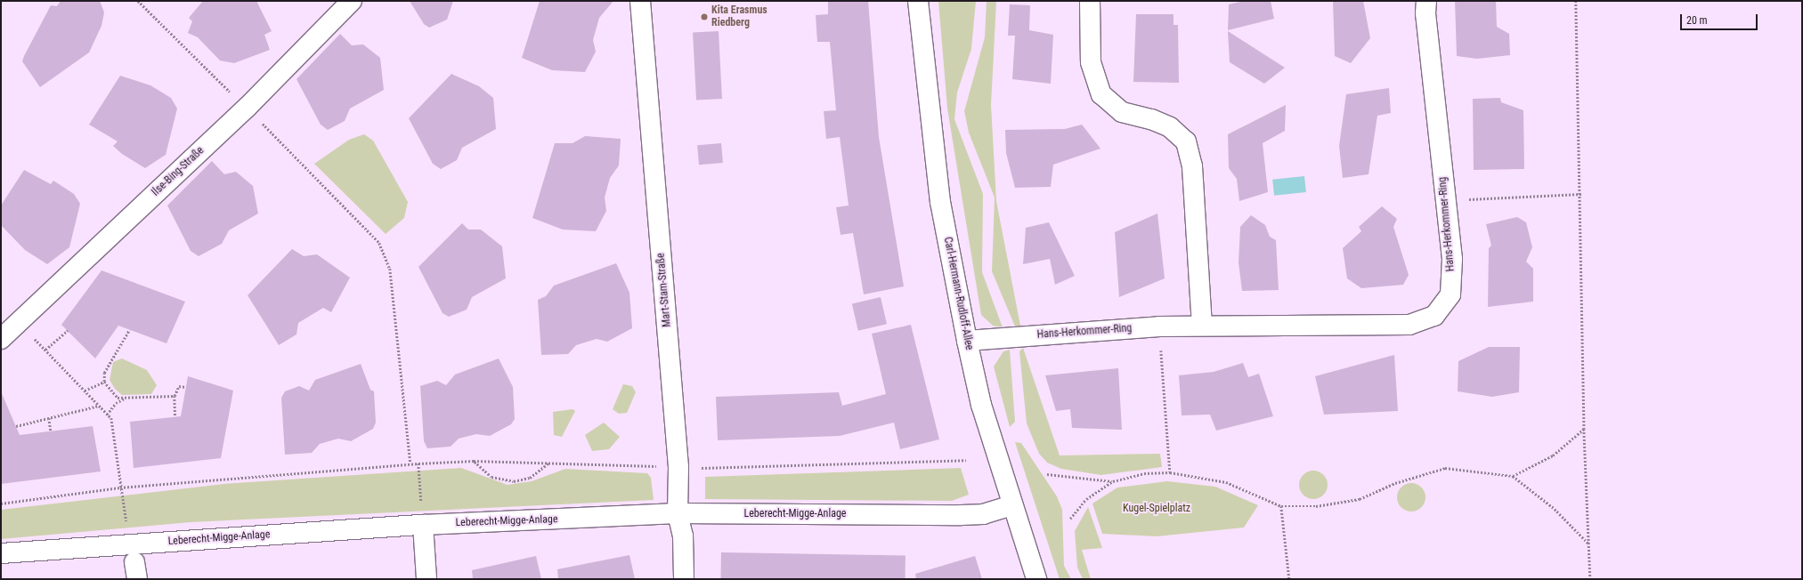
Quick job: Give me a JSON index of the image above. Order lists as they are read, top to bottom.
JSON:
{
  "streets": {
    "street": [
      "Ilse-Bing-Straße",
      "Hans-Herkommer-Ring",
      "Mart-Stam-Straße",
      "Carl-Hermann-Rudloff-Allee",
      "Leberecht-Migge-Anlage"
    ]
  },
  "crossings": [
    ["Hans-Herkommer-Ring", "Carl-Hermann-Rudloff-Allee"],
    ["Mart-Stam-Straße", "Leberecht-Migge-Anlage"],
    ["Carl-Hermann-Rudloff-Allee", "Leberecht-Migge-Anlage"]
  ],
  "parks": ["Kugel-Spielplatz"],
  "places": ["Kita Erasmus Riedberg"],
  "scale_bar": "20 m"
}
